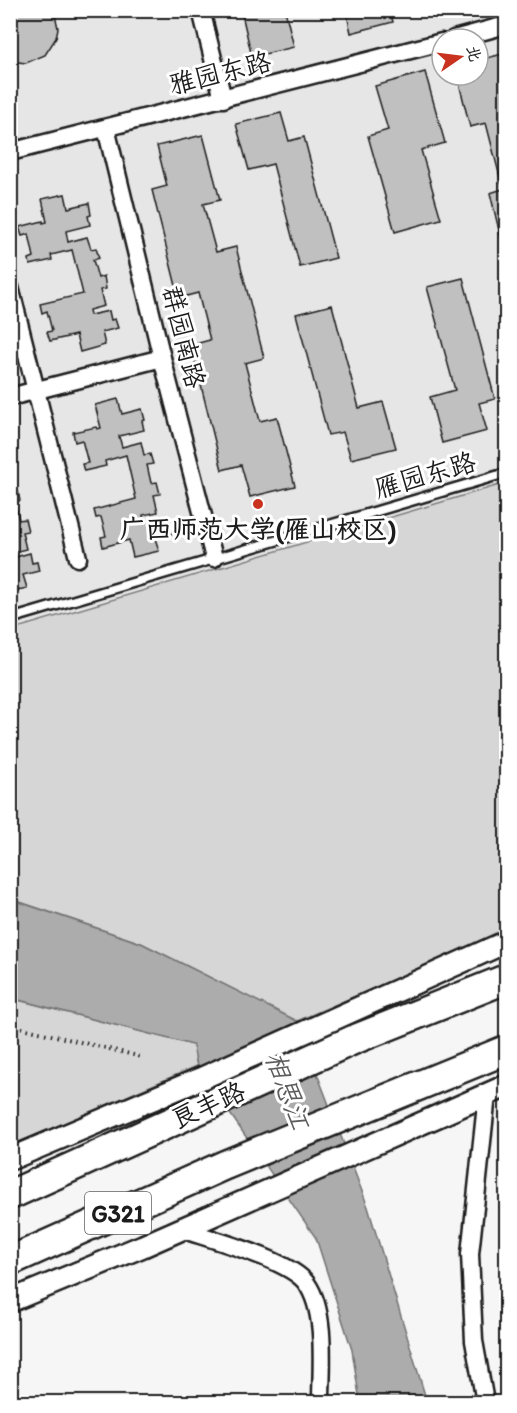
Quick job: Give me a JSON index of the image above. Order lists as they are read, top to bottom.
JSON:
{
  "streets": {
    "highway": ["良丰路", "G321"],
    "street": ["雅园东路", "群园南路"],
    "lane": ["雁园东路"]
  },
  "crossings": [
    ["雅园东路", "群园南路"],
    ["群园南路", "雁园东路"]
  ],
  "water": ["相思江"],
  "places": ["广西师范大学(雁山校区)"],
  "north": "right"
}
